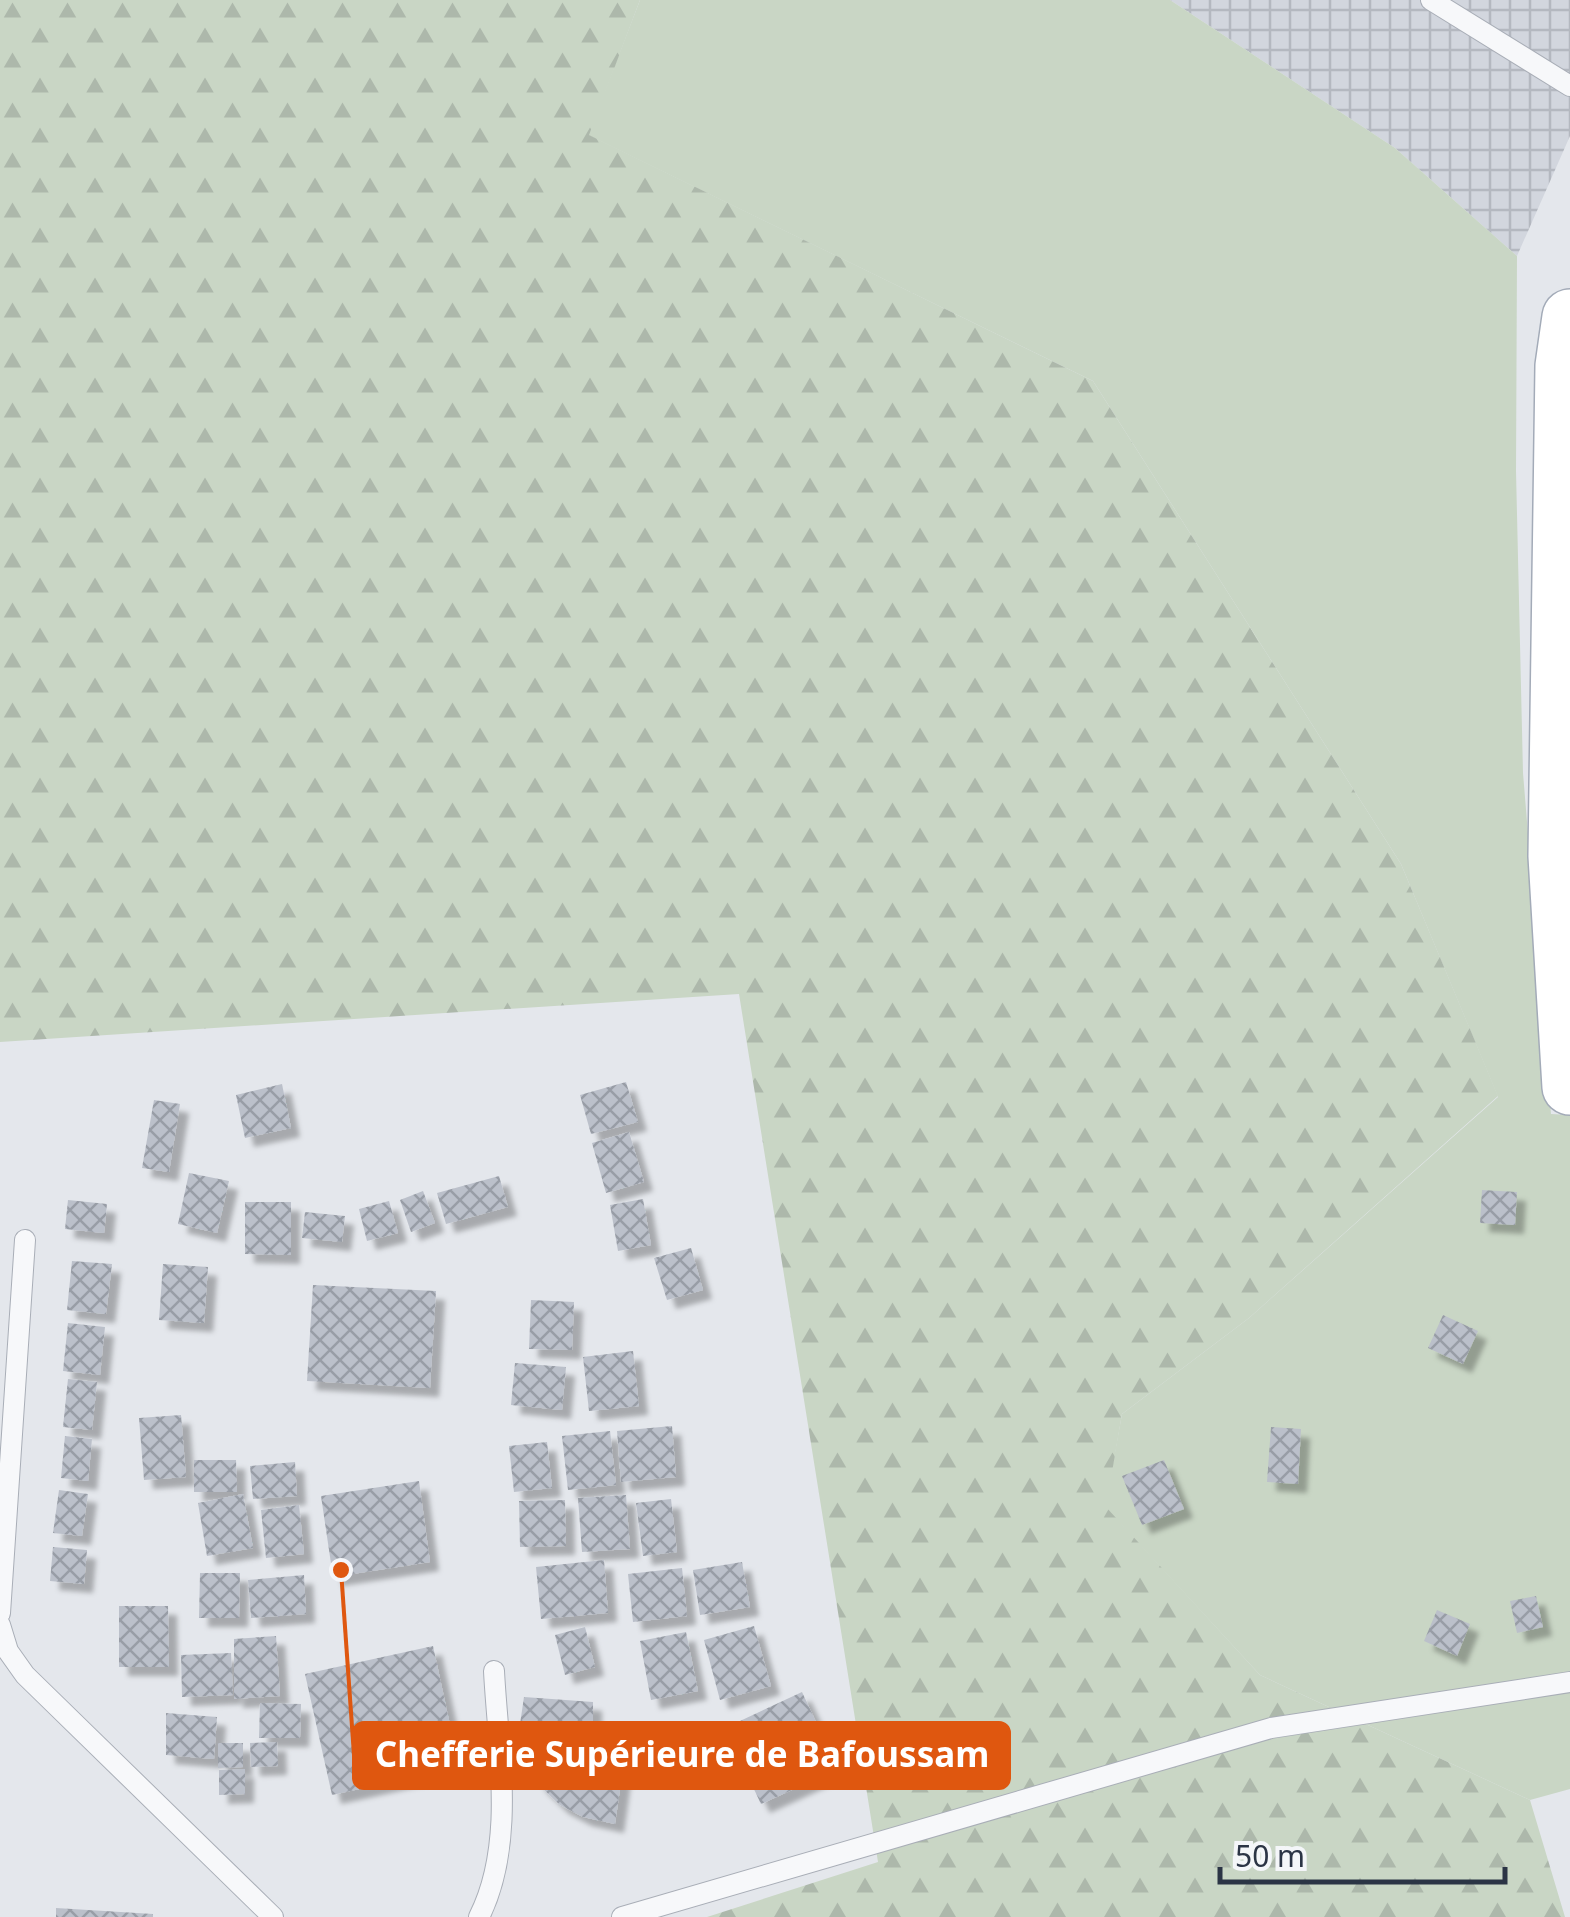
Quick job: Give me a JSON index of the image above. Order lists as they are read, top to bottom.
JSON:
{
  "places": ["Chefferie Supérieure de Bafoussam"],
  "scale_bar": "50 m"
}
